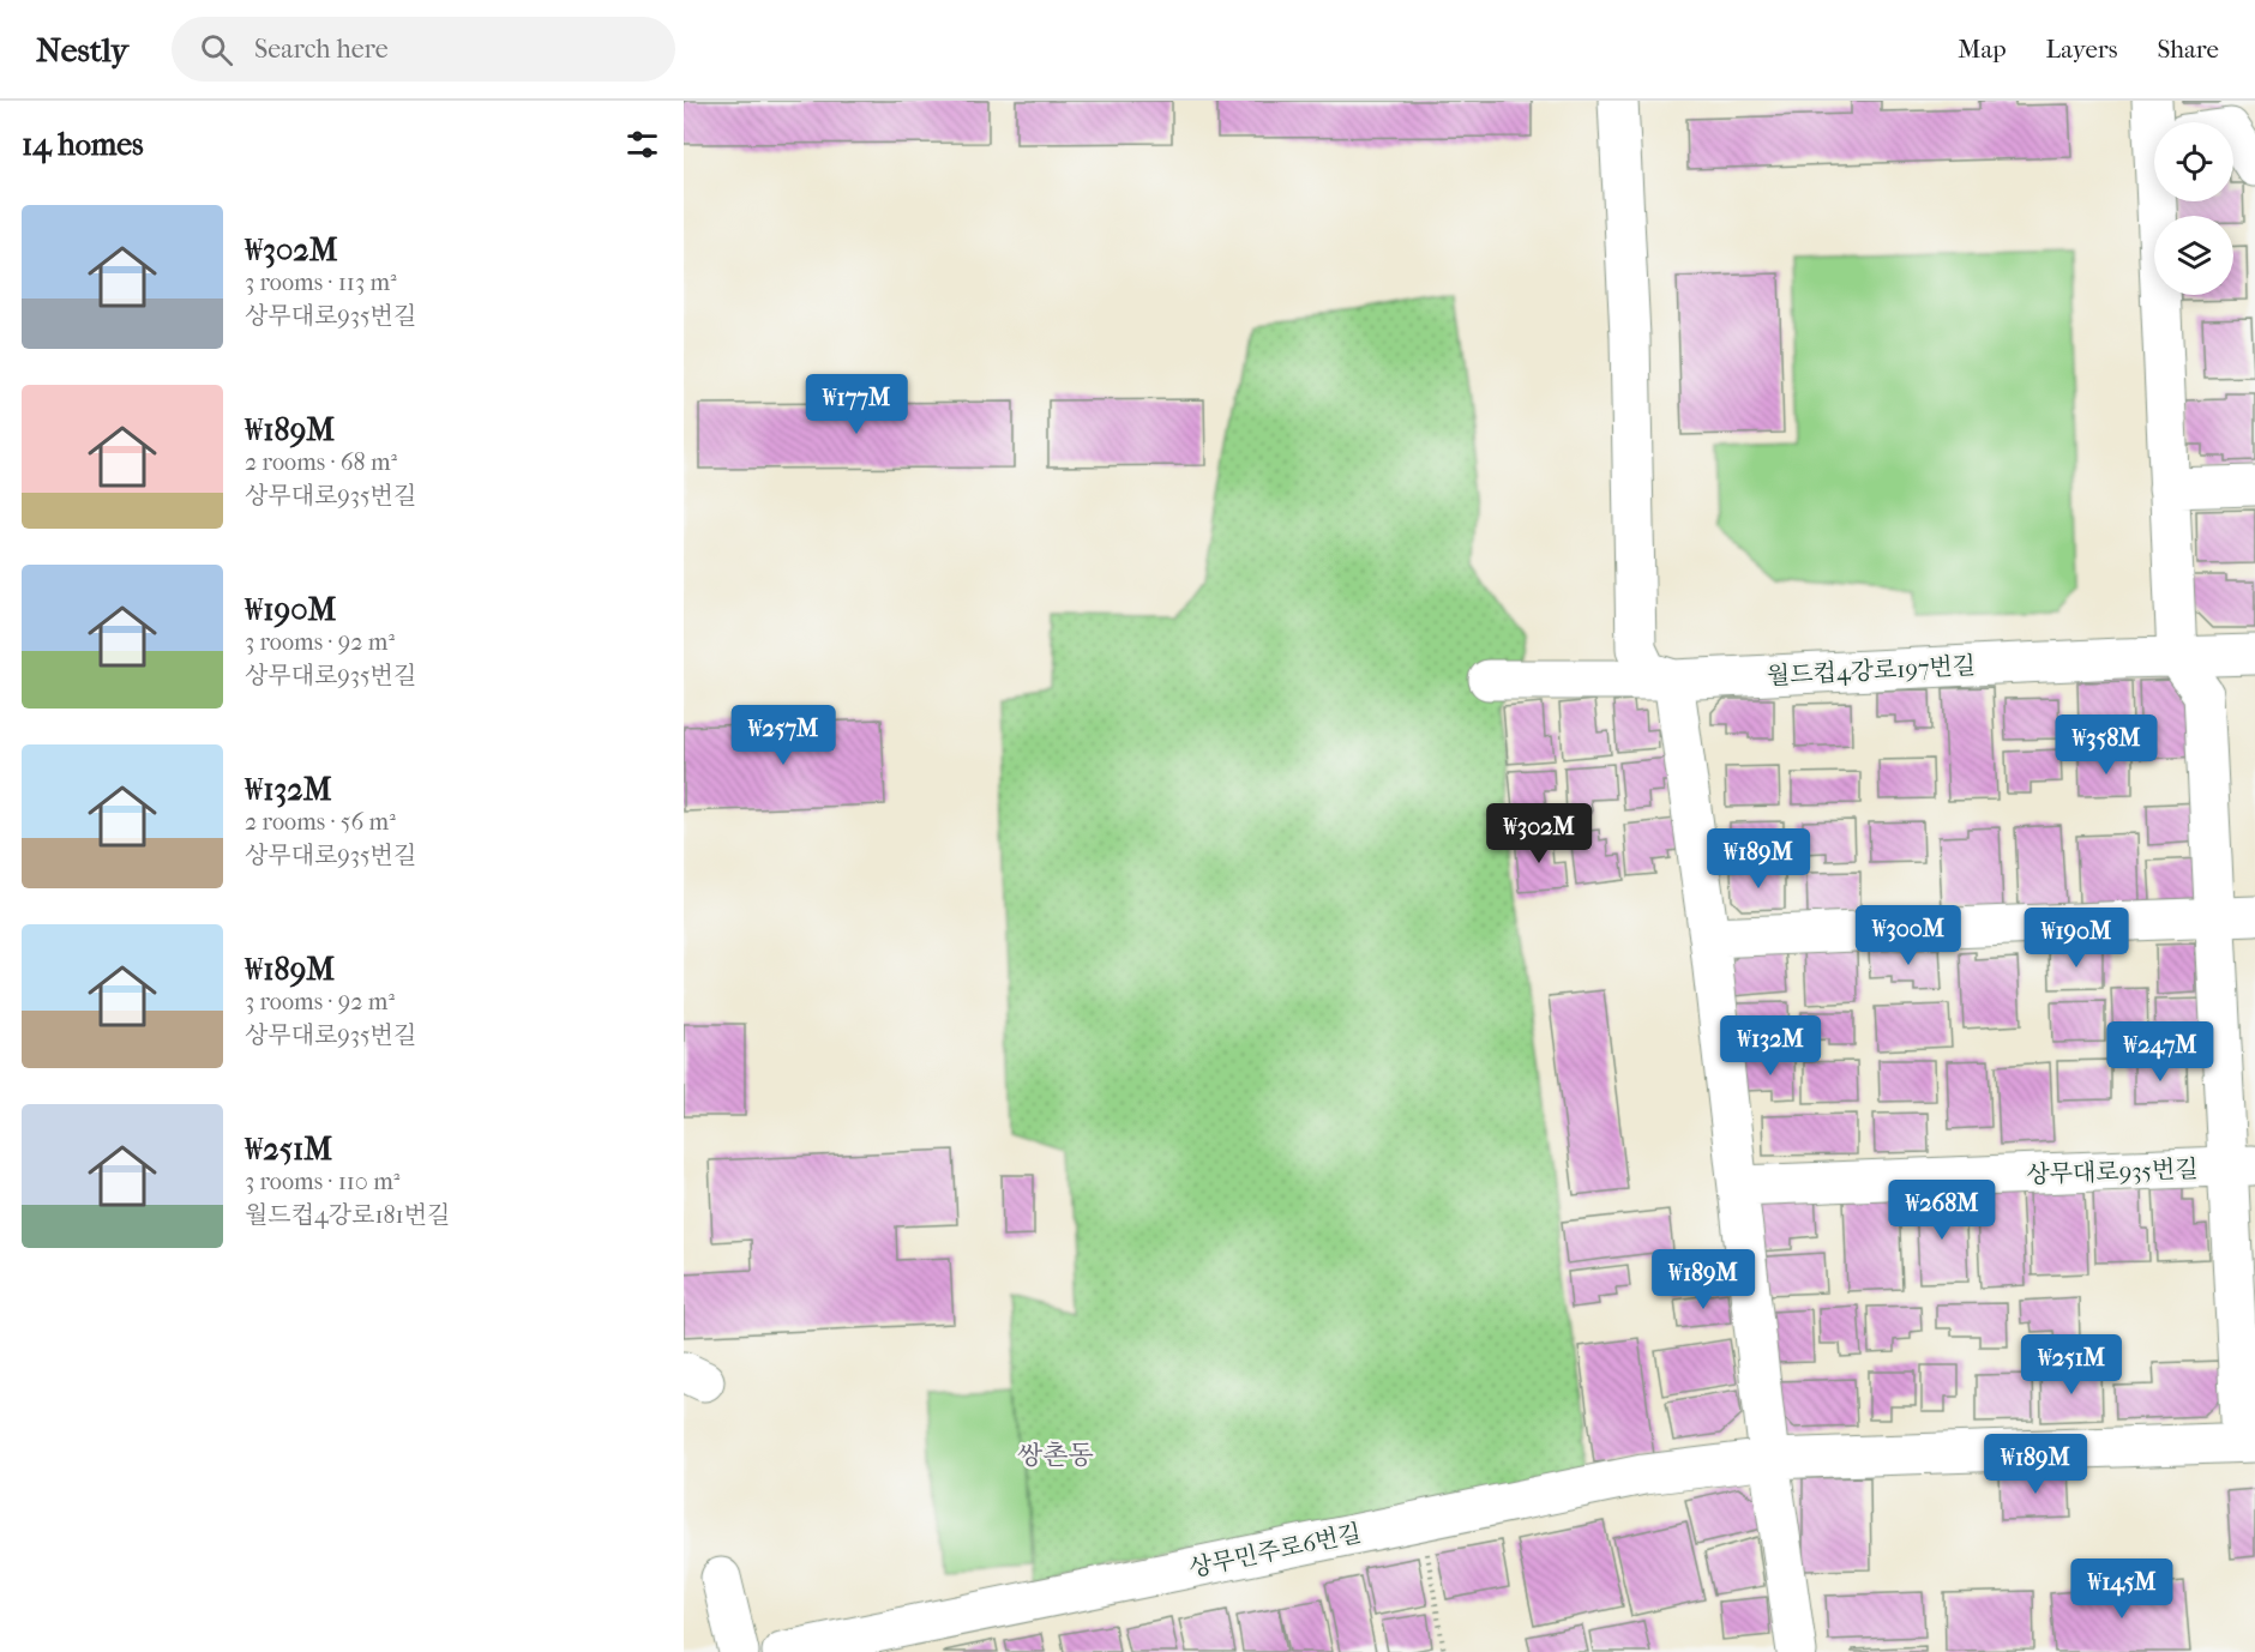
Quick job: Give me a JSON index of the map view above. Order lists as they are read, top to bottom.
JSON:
{
  "streets": {
    "street": ["월드컵4강로197번길", "상무대로935번길", "상무민주로6번길"]
  },
  "districts": ["쌍촌동"],
  "page": {
    "header": "Nestly",
    "search": "Search here",
    "nav": ["Map", "Layers", "Share"],
    "heading": "14 homes",
    "list": [
      {
        "name": "₩302M",
        "note": "3 rooms · 113 m² · 상무대로935번길"
      },
      {
        "name": "₩189M",
        "note": "2 rooms · 68 m² · 상무대로935번길"
      },
      {
        "name": "₩190M",
        "note": "3 rooms · 92 m² · 상무대로935번길"
      },
      {
        "name": "₩132M",
        "note": "2 rooms · 56 m² · 상무대로935번길"
      },
      {
        "name": "₩189M",
        "note": "3 rooms · 92 m² · 상무대로935번길"
      },
      {
        "name": "₩251M",
        "note": "3 rooms · 110 m² · 월드컵4강로181번길"
      }
    ],
    "price": [
      "₩177M",
      "₩257M",
      "₩358M",
      "₩302M",
      "₩189M",
      "₩300M",
      "₩190M",
      "₩132M",
      "₩247M",
      "₩268M",
      "₩189M",
      "₩251M",
      "₩189M",
      "₩145M"
    ]
  }
}
